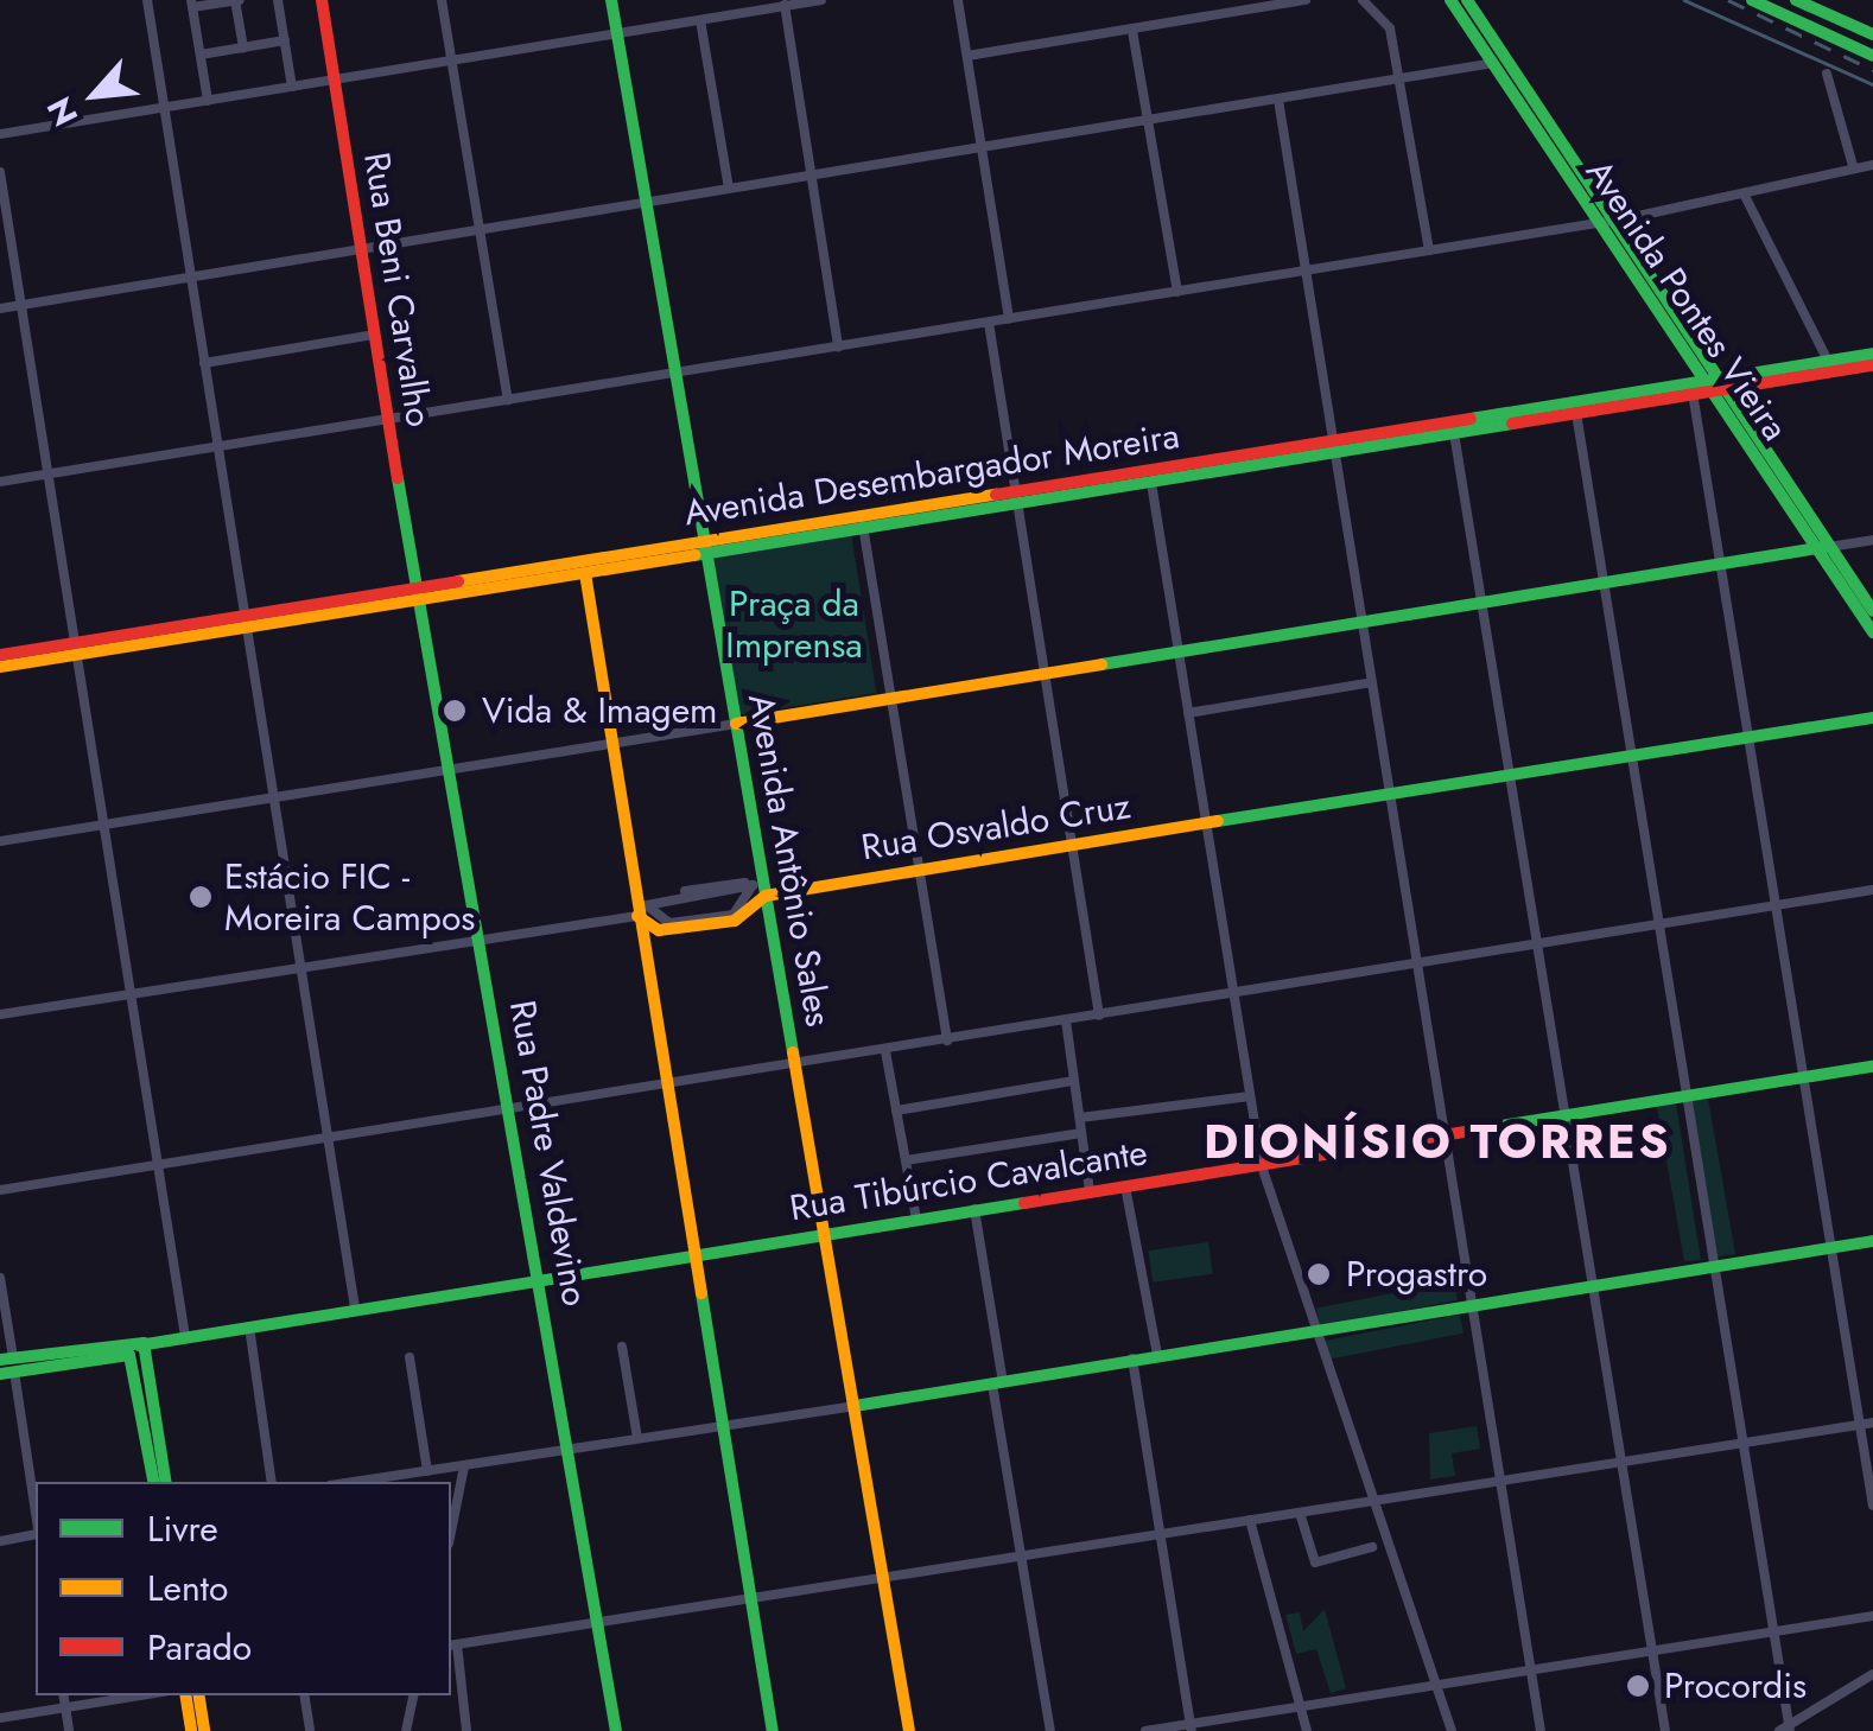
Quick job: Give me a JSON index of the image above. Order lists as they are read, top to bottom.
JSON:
{
  "streets": {
    "main road": [
      "Rua Beni Carvalho",
      "Avenida Pontes Vieira",
      "Avenida Desembargador Moreira",
      "Rua Osvaldo Cruz",
      "Avenida Antônio Sales",
      "Rua Padre Valdevino",
      "Rua Tibúrcio Cavalcante"
    ]
  },
  "crossings": [
    ["Rua Beni Carvalho", "Avenida Desembargador Moreira"],
    ["Rua Beni Carvalho", "Rua Padre Valdevino"],
    ["Avenida Pontes Vieira", "Avenida Desembargador Moreira"],
    ["Avenida Desembargador Moreira", "Avenida Antônio Sales"],
    ["Avenida Desembargador Moreira", "Rua Padre Valdevino"],
    ["Rua Osvaldo Cruz", "Avenida Antônio Sales"],
    ["Rua Osvaldo Cruz", "Rua Padre Valdevino"],
    ["Avenida Antônio Sales", "Rua Tibúrcio Cavalcante"],
    ["Rua Padre Valdevino", "Rua Tibúrcio Cavalcante"]
  ],
  "districts": ["DIONÍSIO TORRES"],
  "parks": ["Praça da Imprensa"],
  "places": [
    "Vida & Imagem",
    "Estácio FIC - Moreira Campos",
    "Progastro",
    "Procordis"
  ],
  "legend": ["Livre", "Lento", "Parado"],
  "north": "bottom left"
}
